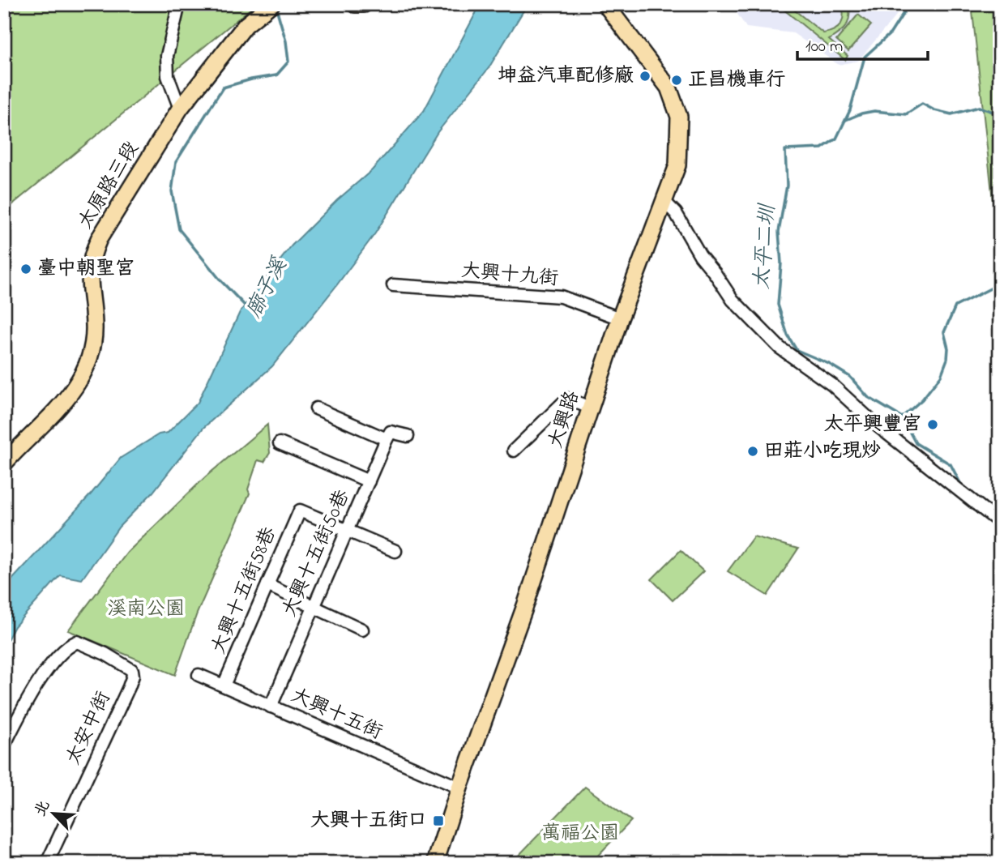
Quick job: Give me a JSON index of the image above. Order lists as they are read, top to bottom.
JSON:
{
  "streets": {
    "main road": ["太原路三段", "大興路"],
    "street": [
      "大興十九街",
      "大興十五街50巷",
      "大興十五街58巷",
      "大興十五街",
      "太安中街"
    ]
  },
  "crossings": [
    ["大興十九街", "大興路"],
    ["大興路", "大興十五街"],
    ["大興十五街50巷", "大興十五街58巷"],
    ["大興十五街50巷", "大興十五街"],
    ["大興十五街58巷", "大興十五街"]
  ],
  "water": ["太平二圳", "廍子溪"],
  "parks": ["溪南公園", "萬福公園"],
  "places": {
    "other": [
      "坤益汽車配修廠",
      "正昌機車行",
      "臺中朝聖宮",
      "太平興豐宮",
      "田莊小吃現炒"
    ],
    "transit": ["大興十五街口"]
  },
  "scale_bar": "100 m",
  "north": "top left"
}
